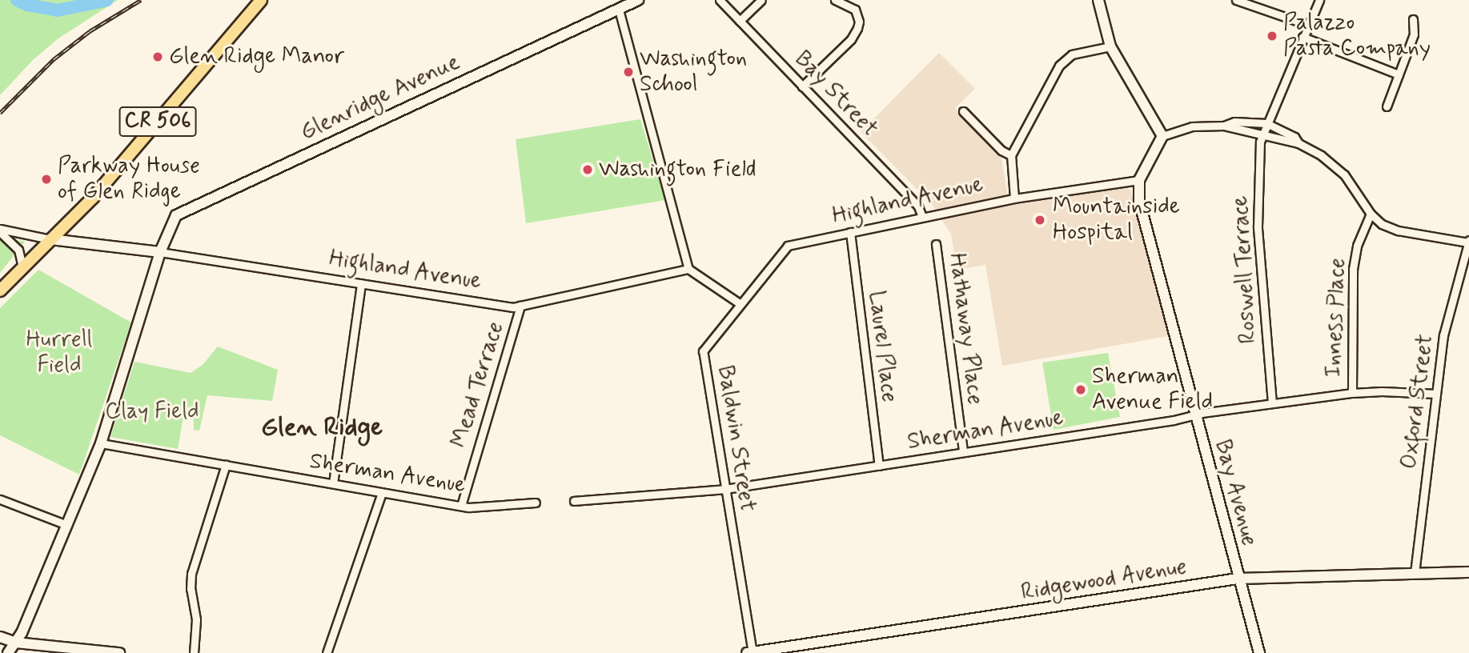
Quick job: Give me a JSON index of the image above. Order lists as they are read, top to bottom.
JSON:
{
  "streets": {
    "main road": ["CR 506"],
    "street": [
      "Bay Street",
      "Glenridge Avenue",
      "Highland Avenue",
      "Roswell Terrace",
      "Inness Place",
      "Hathaway Place",
      "Laurel Place",
      "Mead Terrace",
      "Oxford Street",
      "Sherman Avenue",
      "Baldwin Street",
      "Bay Avenue",
      "Ridgewood Avenue"
    ]
  },
  "crossings": [
    ["Bay Street", "Highland Avenue"],
    ["Glenridge Avenue", "Highland Avenue"],
    ["Glenridge Avenue", "Sherman Avenue"],
    ["CR 506", "Highland Avenue"],
    ["Highland Avenue", "Laurel Place"],
    ["Highland Avenue", "Mead Terrace"],
    ["Highland Avenue", "Baldwin Street"],
    ["Highland Avenue", "Bay Avenue"],
    ["Roswell Terrace", "Sherman Avenue"],
    ["Inness Place", "Sherman Avenue"],
    ["Hathaway Place", "Sherman Avenue"],
    ["Laurel Place", "Sherman Avenue"],
    ["Mead Terrace", "Sherman Avenue"],
    ["Oxford Street", "Sherman Avenue"],
    ["Oxford Street", "Ridgewood Avenue"],
    ["Sherman Avenue", "Baldwin Street"],
    ["Sherman Avenue", "Bay Avenue"],
    ["Baldwin Street", "Ridgewood Avenue"],
    ["Bay Avenue", "Ridgewood Avenue"]
  ],
  "districts": ["Glen Ridge"],
  "parks": ["Hurrell Field", "Clay Field"],
  "places": [
    "Palazzo Pasta Company",
    "Glen Ridge Manor",
    "Washington School",
    "Washington Field",
    "Parkway House of Glen Ridge",
    "Mountainside Hospital",
    "Sherman Avenue Field"
  ]
}
